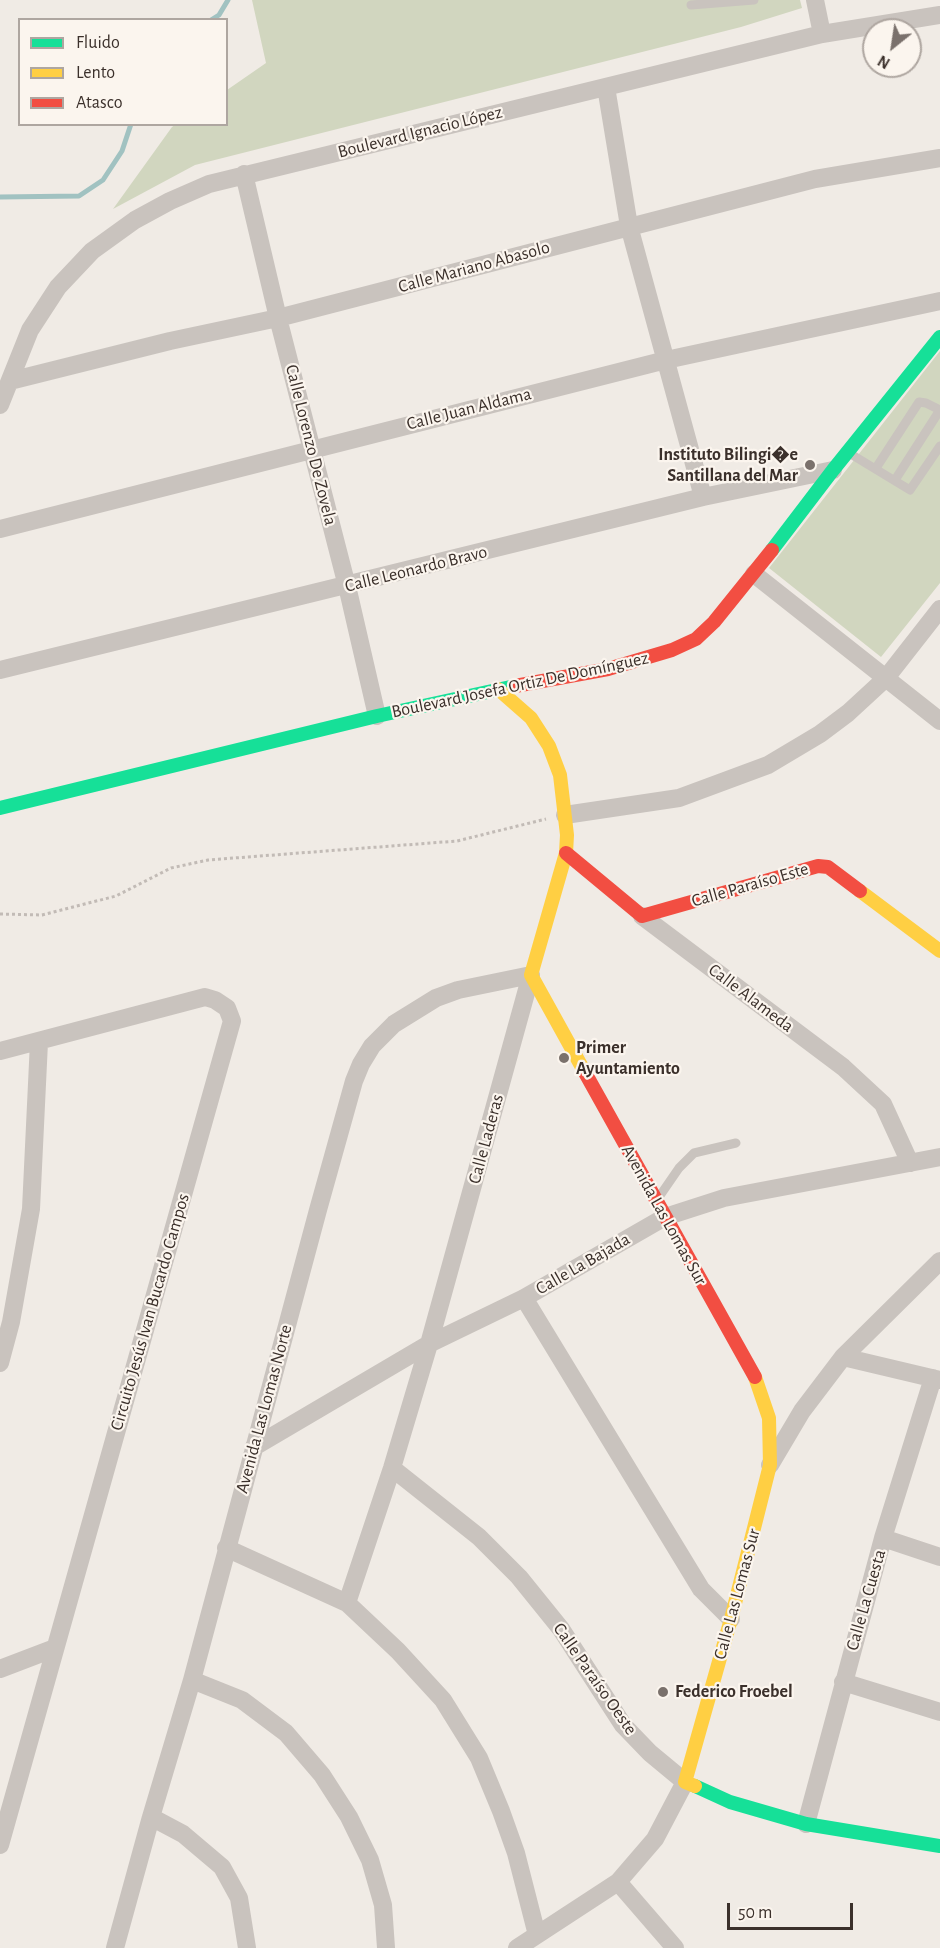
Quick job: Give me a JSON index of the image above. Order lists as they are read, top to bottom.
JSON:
{
  "streets": {
    "street": [
      "Boulevard Ignacio López",
      "Calle Mariano Abasolo",
      "Calle Juan Aldama",
      "Calle Lorenzo De Zovela",
      "Calle Leonardo Bravo",
      "Boulevard Josefa Ortiz De Domínguez",
      "Calle Paraíso Este",
      "Calle Alameda",
      "Calle Laderas",
      "Avenida Las Lomas Sur",
      "Calle La Bajada",
      "Circuito Jesús Ivan Bucardo Campos",
      "Avenida Las Lomas Norte",
      "Calle Las Lomas Sur",
      "Calle La Cuesta",
      "Calle Paraíso Oeste"
    ]
  },
  "crossings": [
    ["Boulevard Ignacio López", "Calle Mariano Abasolo"],
    ["Boulevard Ignacio López", "Calle Lorenzo De Zovela"],
    ["Calle Mariano Abasolo", "Calle Lorenzo De Zovela"],
    ["Calle Juan Aldama", "Calle Lorenzo De Zovela"],
    ["Calle Lorenzo De Zovela", "Calle Leonardo Bravo"],
    ["Calle Lorenzo De Zovela", "Boulevard Josefa Ortiz De Domínguez"],
    ["Calle Leonardo Bravo", "Boulevard Josefa Ortiz De Domínguez"],
    ["Boulevard Josefa Ortiz De Domínguez", "Calle Laderas"],
    ["Calle Paraíso Este", "Calle Alameda"],
    ["Calle Alameda", "Calle Laderas"],
    ["Calle Alameda", "Calle La Bajada"],
    ["Calle Laderas", "Avenida Las Lomas Sur"],
    ["Calle Laderas", "Calle La Bajada"],
    ["Calle Laderas", "Avenida Las Lomas Norte"],
    ["Calle Laderas", "Calle Paraíso Oeste"],
    ["Avenida Las Lomas Sur", "Calle La Bajada"],
    ["Avenida Las Lomas Sur", "Avenida Las Lomas Norte"],
    ["Avenida Las Lomas Sur", "Calle Las Lomas Sur"],
    ["Calle La Bajada", "Avenida Las Lomas Norte"],
    ["Calle Las Lomas Sur", "Calle Paraíso Oeste"],
    ["Calle La Cuesta", "Calle Paraíso Oeste"]
  ],
  "places": ["Instituto Bilingi�e Santillana del Mar", "Primer Ayuntamiento", "Federico Froebel"],
  "legend": ["Fluido", "Lento", "Atasco"],
  "scale_bar": "50 m",
  "north": "bottom left"
}
